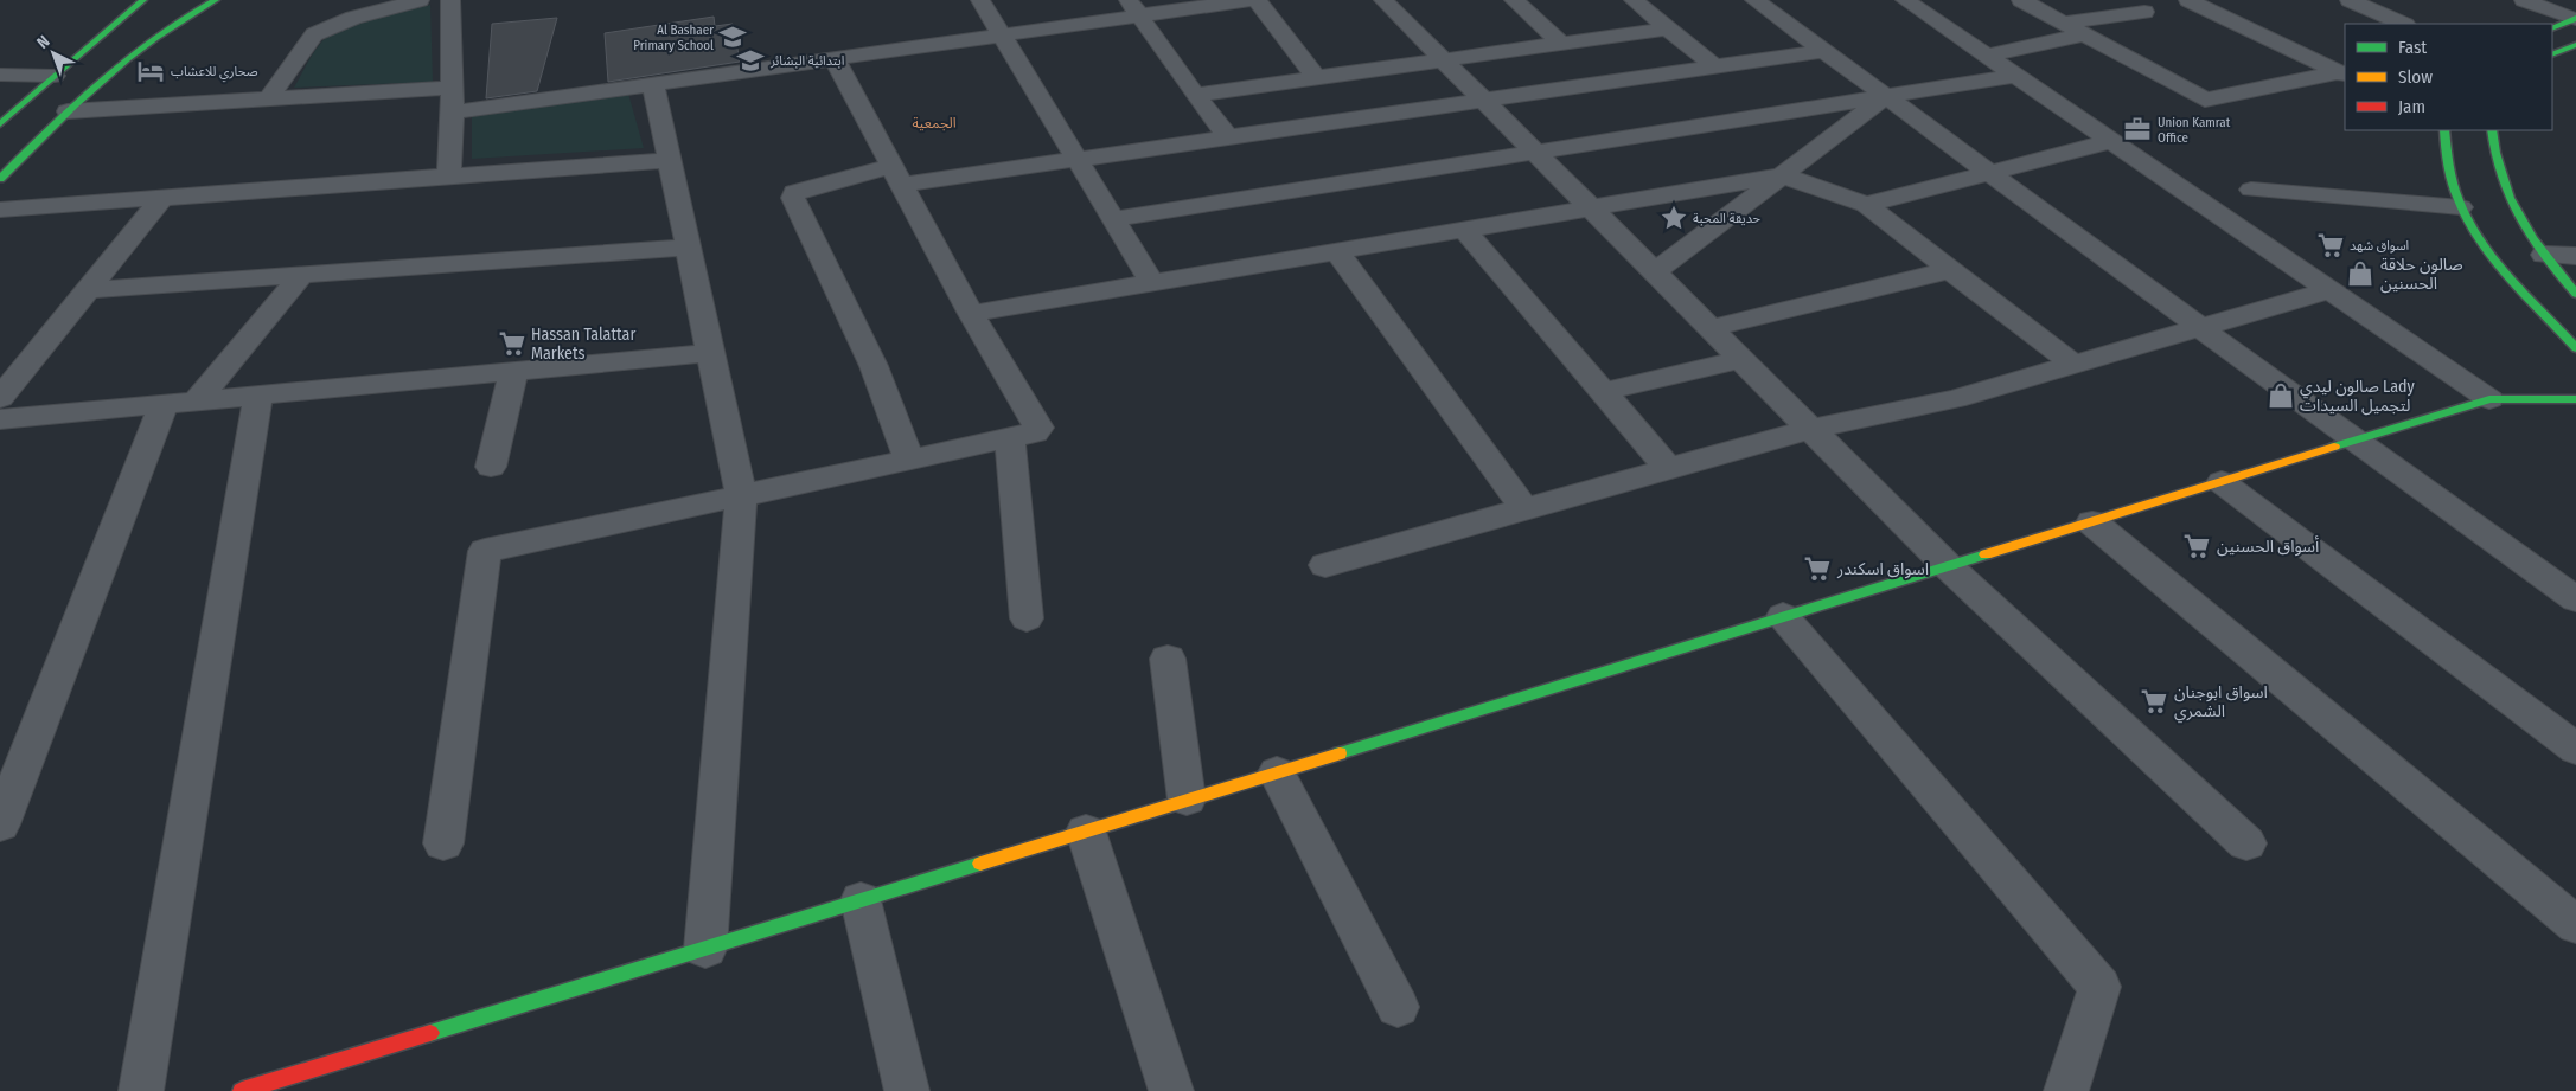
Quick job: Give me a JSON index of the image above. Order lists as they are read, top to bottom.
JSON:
{
  "districts": ["الجمعية"],
  "places": {
    "school or university": ["Al Bashaer Primary School", "ابتدائية البشائر"],
    "hotel": ["صحاري للاعشاب"],
    "office": ["Union Kamrat Office"],
    "place": ["حديقة المحبة"],
    "supermarket": [
      "اسواق شهد",
      "Hassan Talattar Markets",
      "أسواق الحسنين",
      "اسواق اسكندر",
      "اسواق ابوجنان الشمري"
    ],
    "shop": ["صالون حلاقة الحسنين", "صالون ليدي Lady لتجميل السيدات"]
  },
  "legend": ["Fast", "Slow", "Jam"],
  "north": "top left"
}
